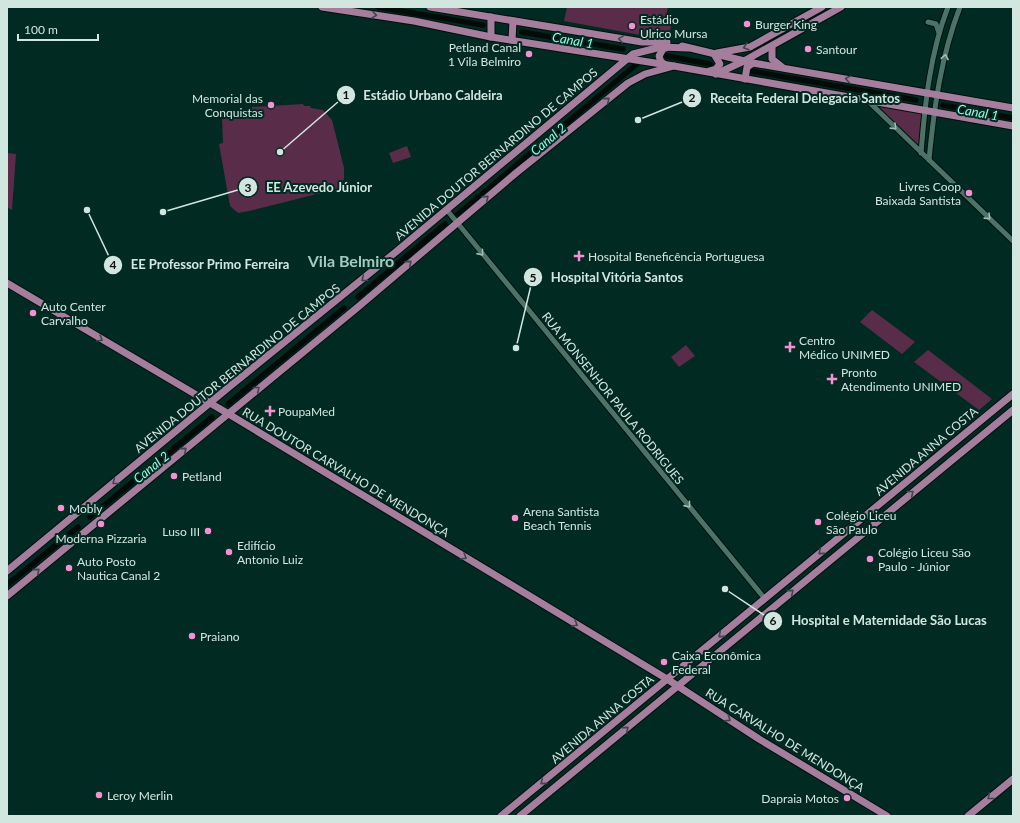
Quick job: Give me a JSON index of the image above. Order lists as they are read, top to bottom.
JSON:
{
  "streets": {
    "main road": [
      "AVENIDA DOUTOR BERNARDINO DE CAMPOS",
      "AVENIDA ANNA COSTA",
      "RUA DOUTOR CARVALHO DE MENDONÇA",
      "RUA CARVALHO DE MENDONÇA"
    ],
    "street": ["RUA MONSENHOR PAULA RODRIGUES"]
  },
  "crossings": [
    ["AVENIDA DOUTOR BERNARDINO DE CAMPOS", "RUA MONSENHOR PAULA RODRIGUES"],
    ["AVENIDA DOUTOR BERNARDINO DE CAMPOS", "RUA DOUTOR CARVALHO DE MENDONÇA"],
    ["RUA MONSENHOR PAULA RODRIGUES", "AVENIDA ANNA COSTA"],
    ["AVENIDA ANNA COSTA", "RUA DOUTOR CARVALHO DE MENDONÇA"],
    ["AVENIDA ANNA COSTA", "RUA CARVALHO DE MENDONÇA"],
    ["RUA DOUTOR CARVALHO DE MENDONÇA", "RUA CARVALHO DE MENDONÇA"]
  ],
  "one_way": ["RUA MONSENHOR PAULA RODRIGUES", "RUA DOUTOR CARVALHO DE MENDONÇA", "RUA CARVALHO DE MENDONÇA"],
  "districts": ["Vila Belmiro"],
  "water": ["Canal 1", "Canal 2"],
  "places": {
    "other": [
      "Burger King",
      "Estádio Ulrico Mursa",
      "Santour",
      "Petland Canal 1 Vila Belmiro",
      "Memorial das Conquistas",
      "Receita Federal Delegacia Santos",
      "Estádio Urbano Caldeira",
      "Livres Coop Baixada Santista",
      "EE Professor Primo Ferreira",
      "EE Azevedo Júnior",
      "Auto Center Carvalho",
      "Hospital Vitória Santos",
      "Petland",
      "Mobly",
      "Arena Santista Beach Tennis",
      "Colégio Liceu São Paulo",
      "Moderna Pizzaria",
      "Luso III",
      "Edifício Antonio Luiz",
      "Colégio Liceu São Paulo - Júnior",
      "Auto Posto Nautica Canal 2",
      "Hospital e Maternidade São Lucas",
      "Praiano",
      "Caixa Econômica Federal",
      "Leroy Merlin",
      "Dapraia Motos"
    ],
    "health": [
      "Hospital Beneficência Portuguesa",
      "Centro Médico UNIMED",
      "Pronto Atendimento UNIMED",
      "PoupaMed"
    ]
  },
  "scale_bar": "100 m"
}
